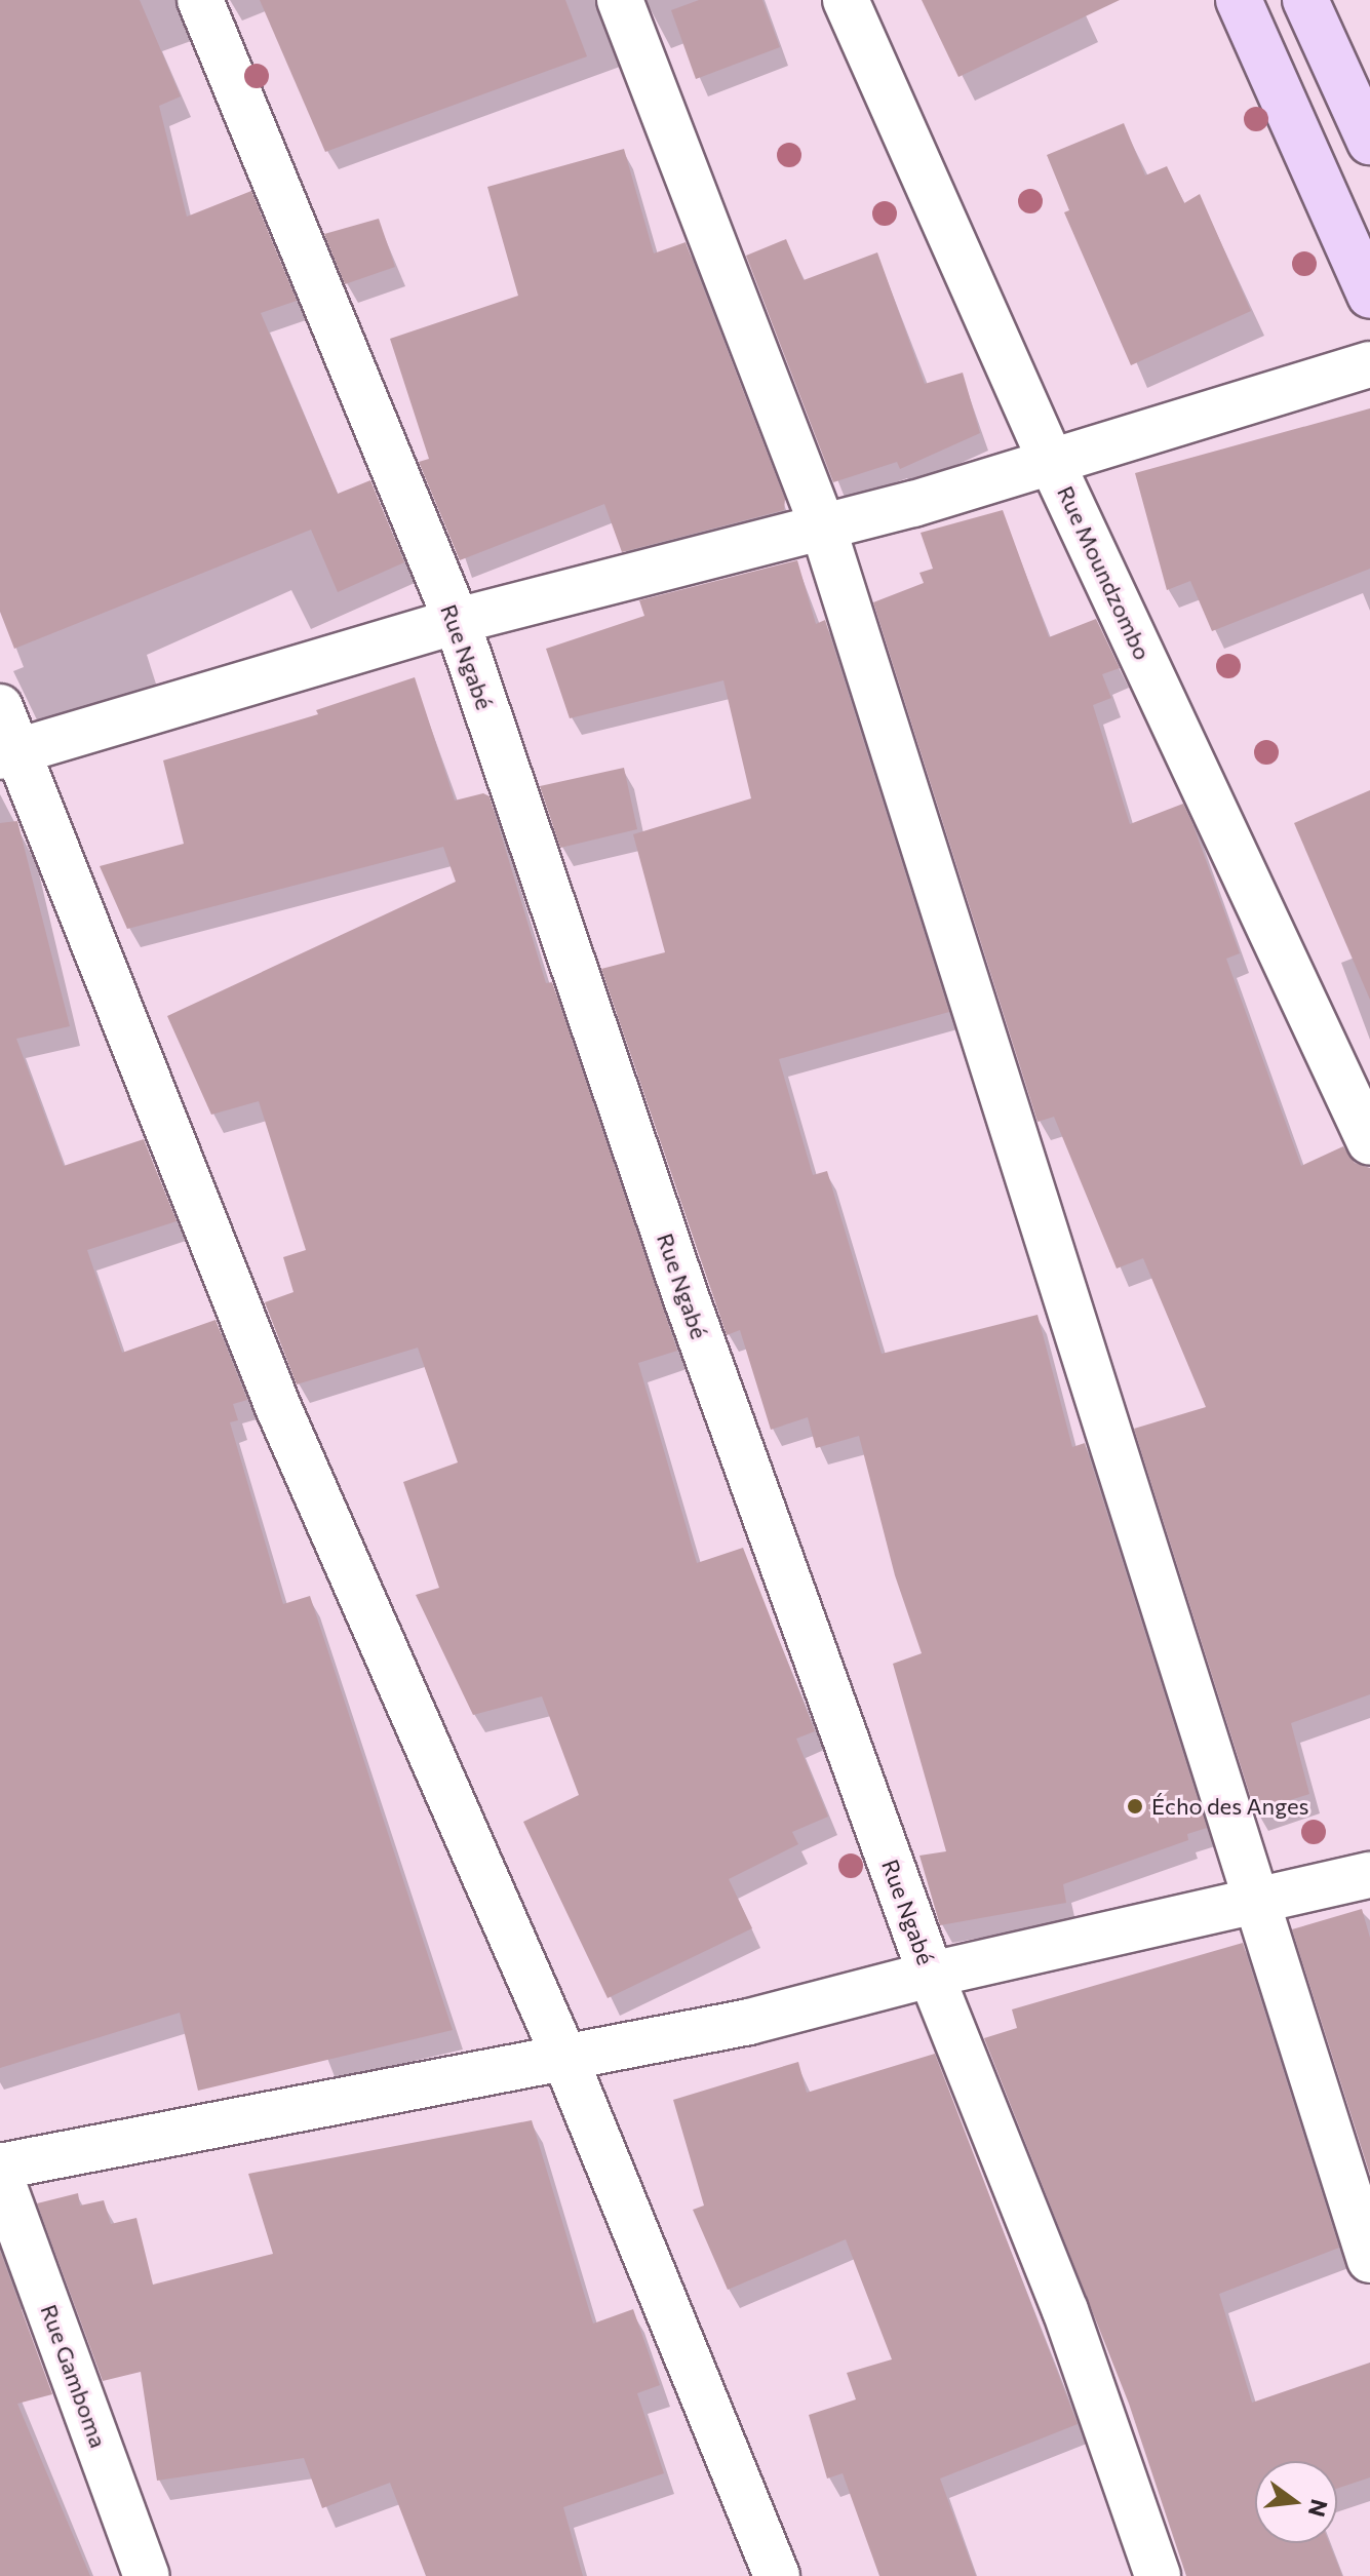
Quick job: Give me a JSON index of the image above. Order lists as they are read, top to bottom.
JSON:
{
  "streets": {
    "street": ["Rue Moundzombo", "Rue Ngabé", "Rue Gamboma"]
  },
  "places": ["Écho des Anges"],
  "north": "right"
}
